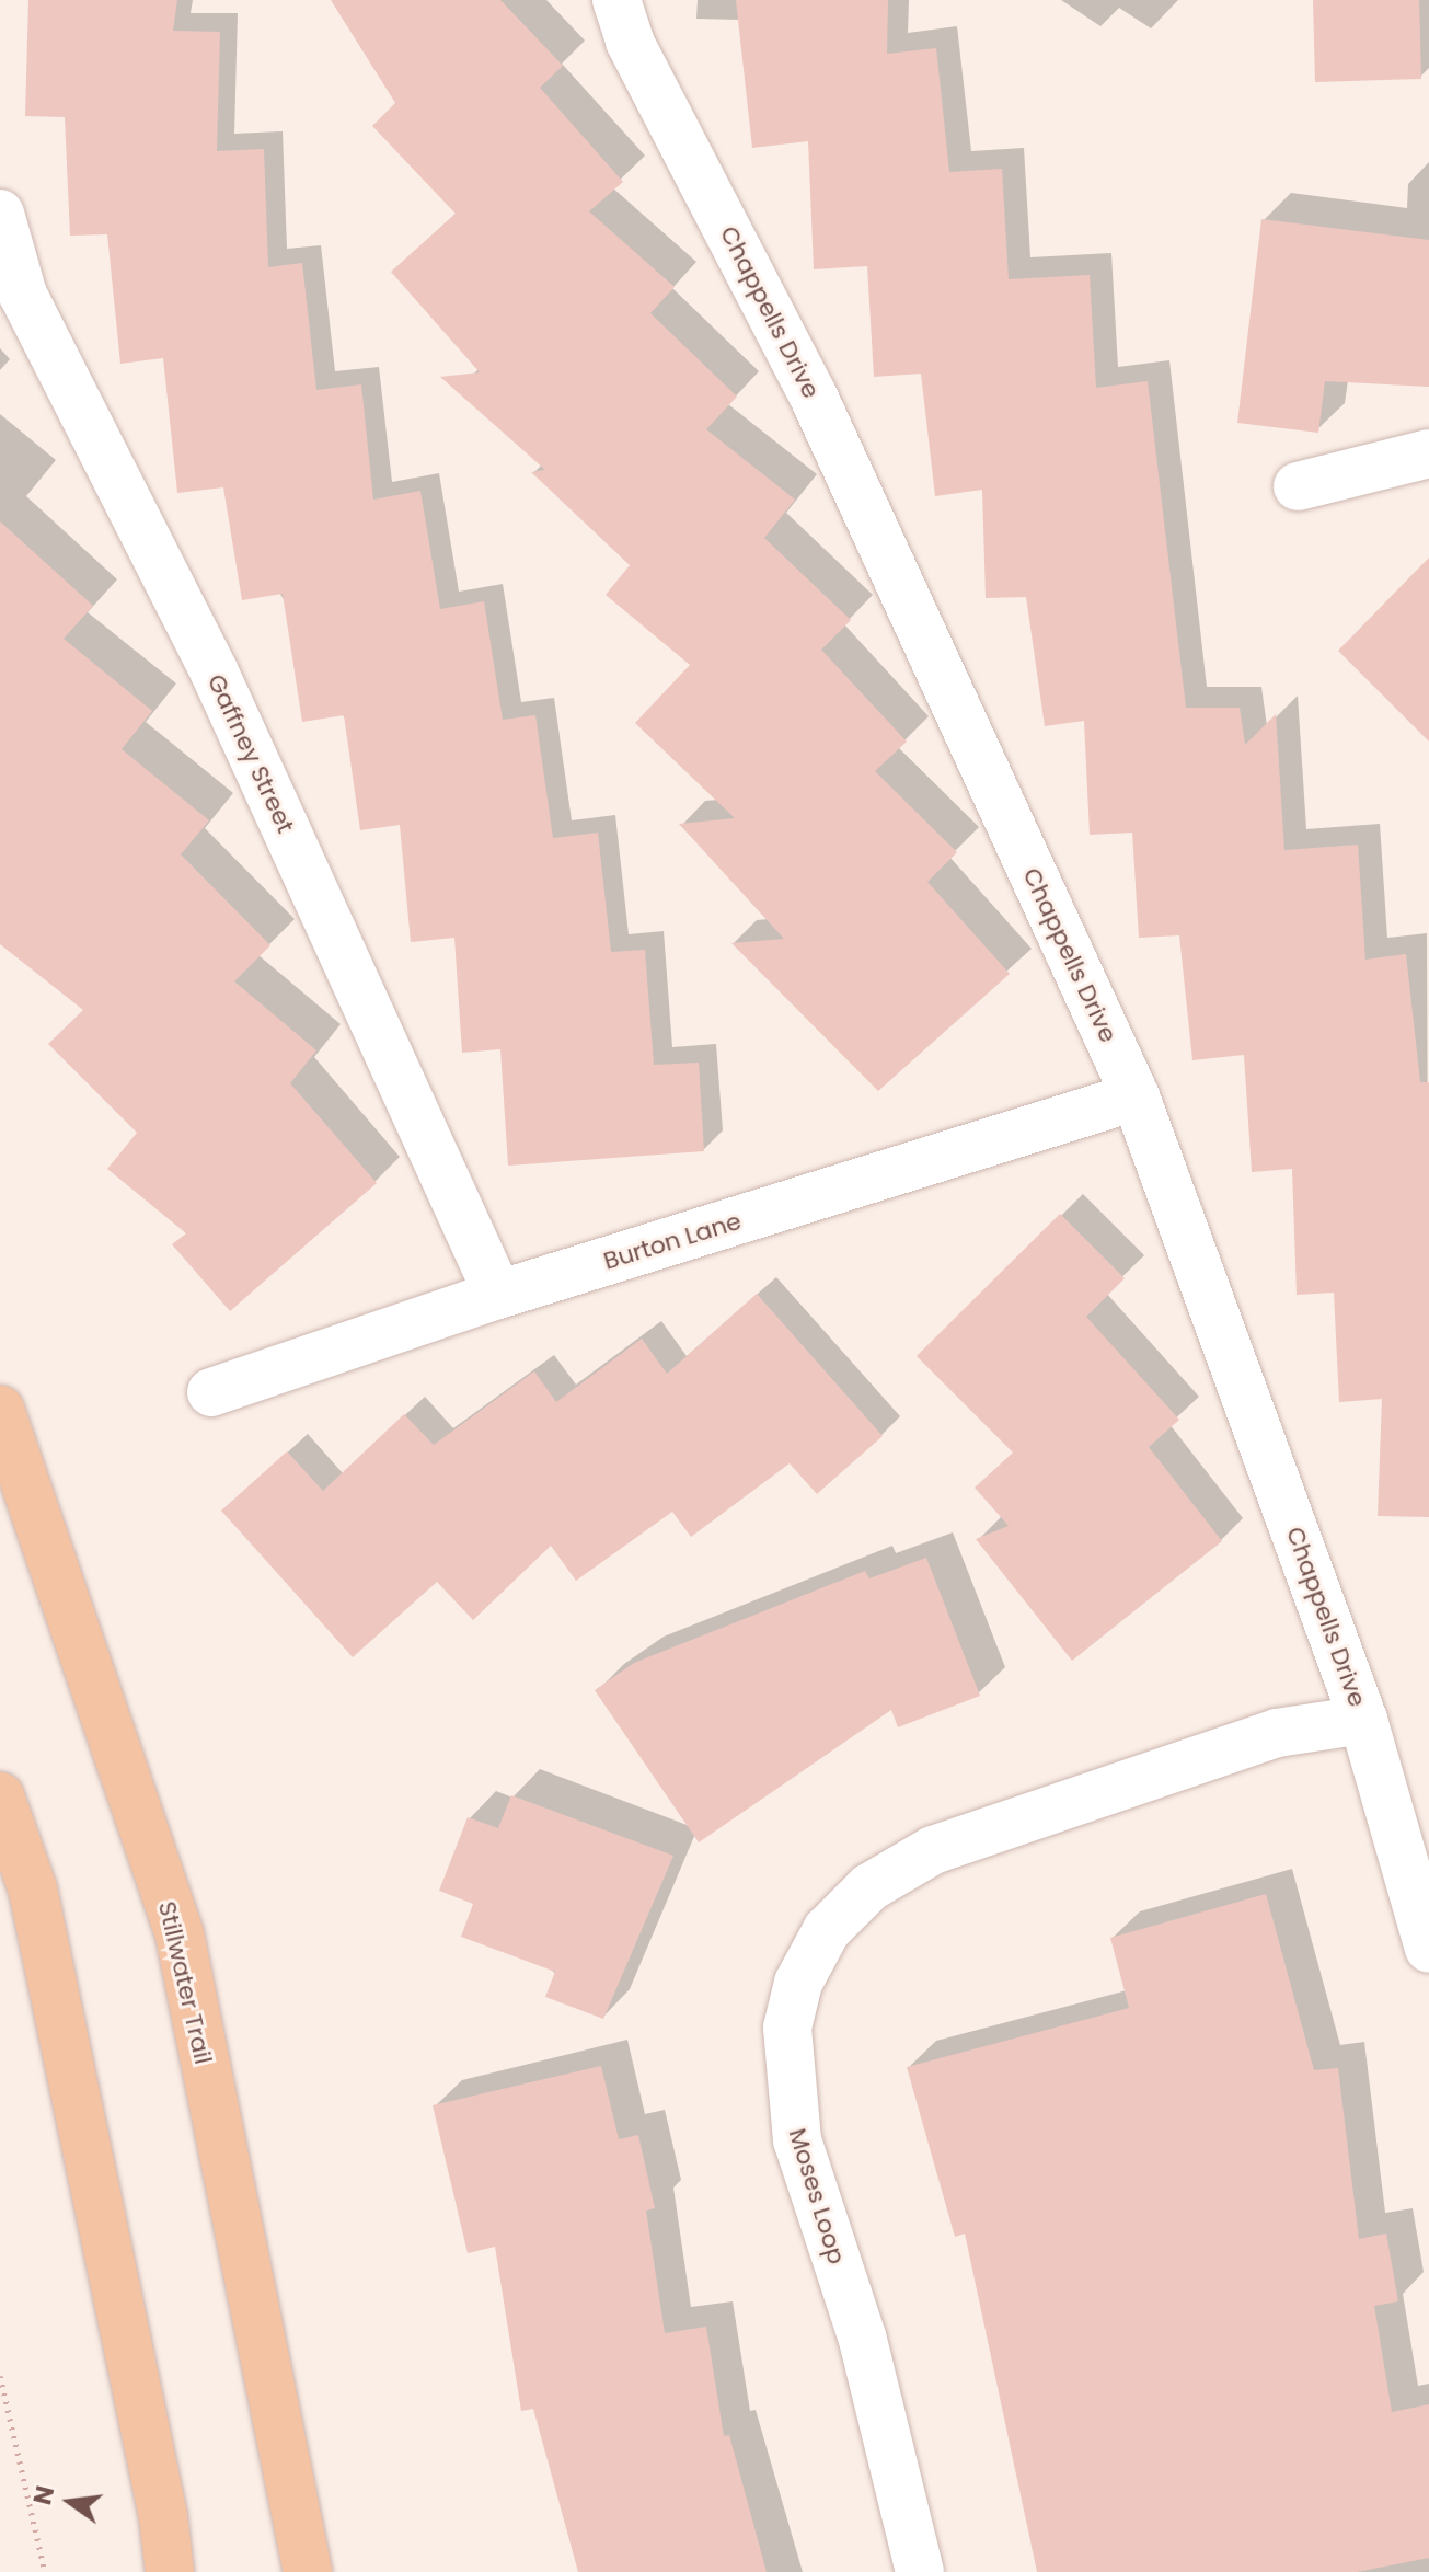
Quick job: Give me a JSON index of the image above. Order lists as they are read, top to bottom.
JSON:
{
  "streets": {
    "main road": ["Stillwater Trail"],
    "street": [
      "Chappells Drive",
      "Gaffney Street",
      "Burton Lane",
      "Moses Loop"
    ]
  },
  "crossings": [
    ["Chappells Drive", "Burton Lane"],
    ["Chappells Drive", "Moses Loop"],
    ["Gaffney Street", "Burton Lane"]
  ],
  "north": "left"
}
